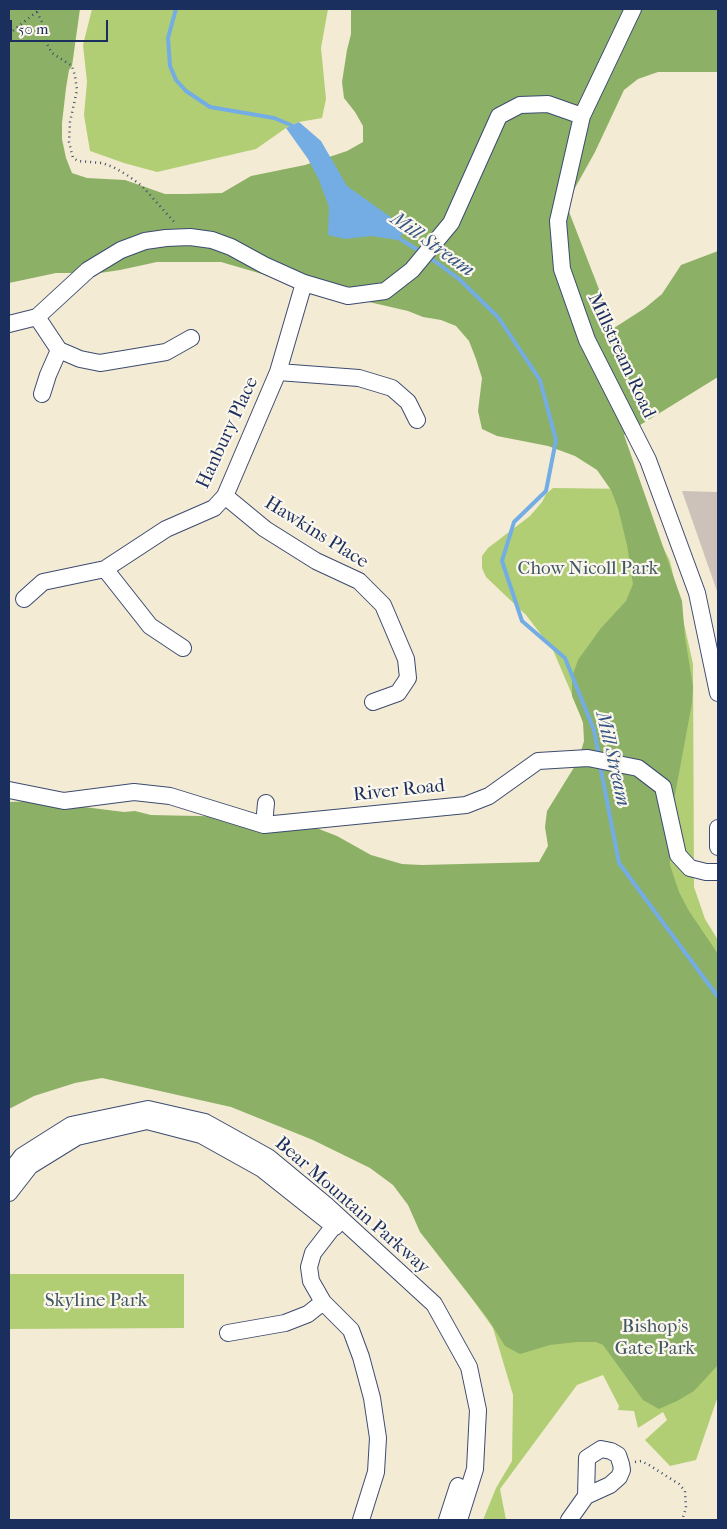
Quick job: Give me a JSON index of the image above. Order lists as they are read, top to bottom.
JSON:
{
  "streets": {
    "street": [
      "Millstream Road",
      "Hanbury Place",
      "Hawkins Place",
      "River Road",
      "Bear Mountain Parkway"
    ]
  },
  "crossings": [
    ["Hanbury Place", "Hawkins Place"]
  ],
  "water": ["Mill Stream"],
  "parks": ["Chow Nicoll Park", "Skyline Park", "Bishop's Gate Park"],
  "scale_bar": "50 m"
}
